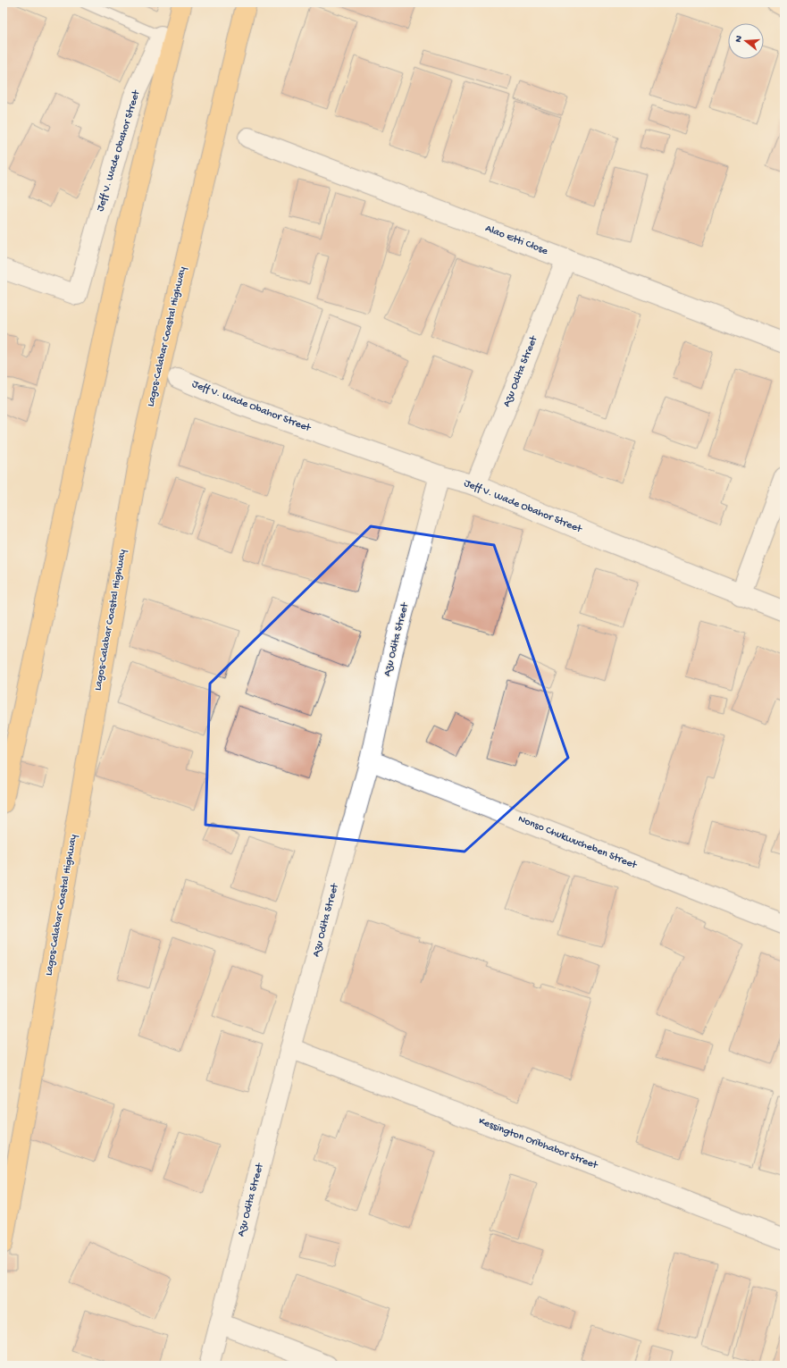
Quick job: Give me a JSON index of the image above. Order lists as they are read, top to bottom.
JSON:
{
  "streets": {
    "highway": ["Lagos-Calabar Coastal Highway"],
    "street": [
      "Jeff V. Wade Obahor Street",
      "Alao Etti Close",
      "Azu Odita Street",
      "Nonso Chukwucheben Street",
      "Kessington Oribhabor Street"
    ]
  },
  "crossings": [
    ["Jeff V. Wade Obahor Street", "Azu Odita Street"],
    ["Alao Etti Close", "Azu Odita Street"],
    ["Azu Odita Street", "Nonso Chukwucheben Street"],
    ["Azu Odita Street", "Kessington Oribhabor Street"]
  ],
  "north": "left"
}
